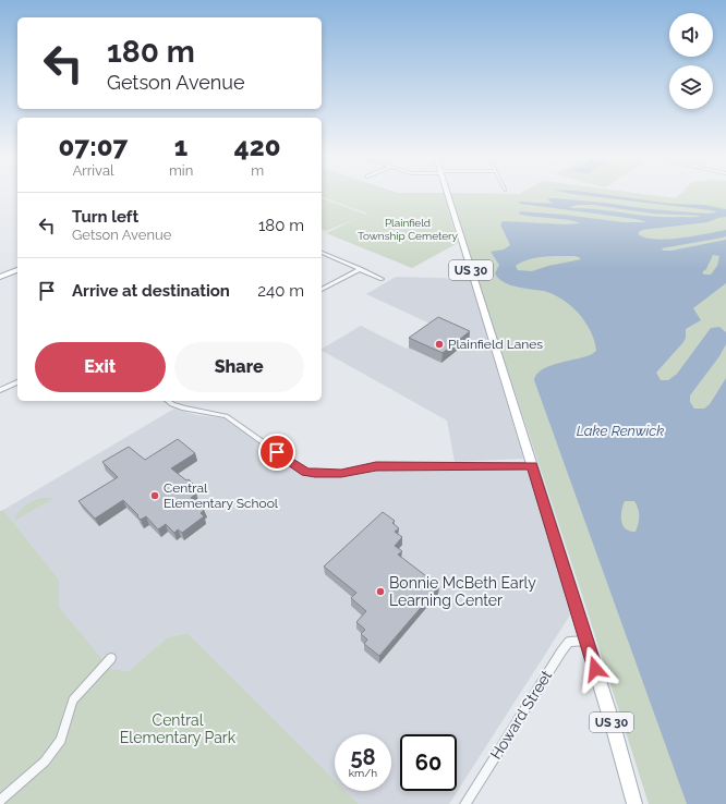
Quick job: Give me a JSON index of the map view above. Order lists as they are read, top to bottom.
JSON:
{
  "streets": {
    "main road": ["US 30"],
    "street": ["Howard Street"]
  },
  "crossings": [
    ["US 30", "Howard Street"]
  ],
  "water": ["Lake Renwick"],
  "parks": ["Plainfield Township Cemetery", "Central Elementary Park"],
  "places": ["Plainfield Lanes", "Central Elementary School", "Bonnie McBeth Early Learning Center"],
  "page": {
    "turn": ["180 m", "Getson Avenue"],
    "eta": [
      "07:07",
      "Arrival",
      "1",
      "min",
      "420",
      "m"
    ],
    "list": [
      {
        "name": "Turn left",
        "note": "Getson Avenue",
        "value": "180 m"
      },
      {
        "name": "Arrive at destination",
        "value": "240 m"
      }
    ],
    "buttons": ["Exit", "Share"],
    "speed": "58 km/h",
    "limit": "60"
  }
}
